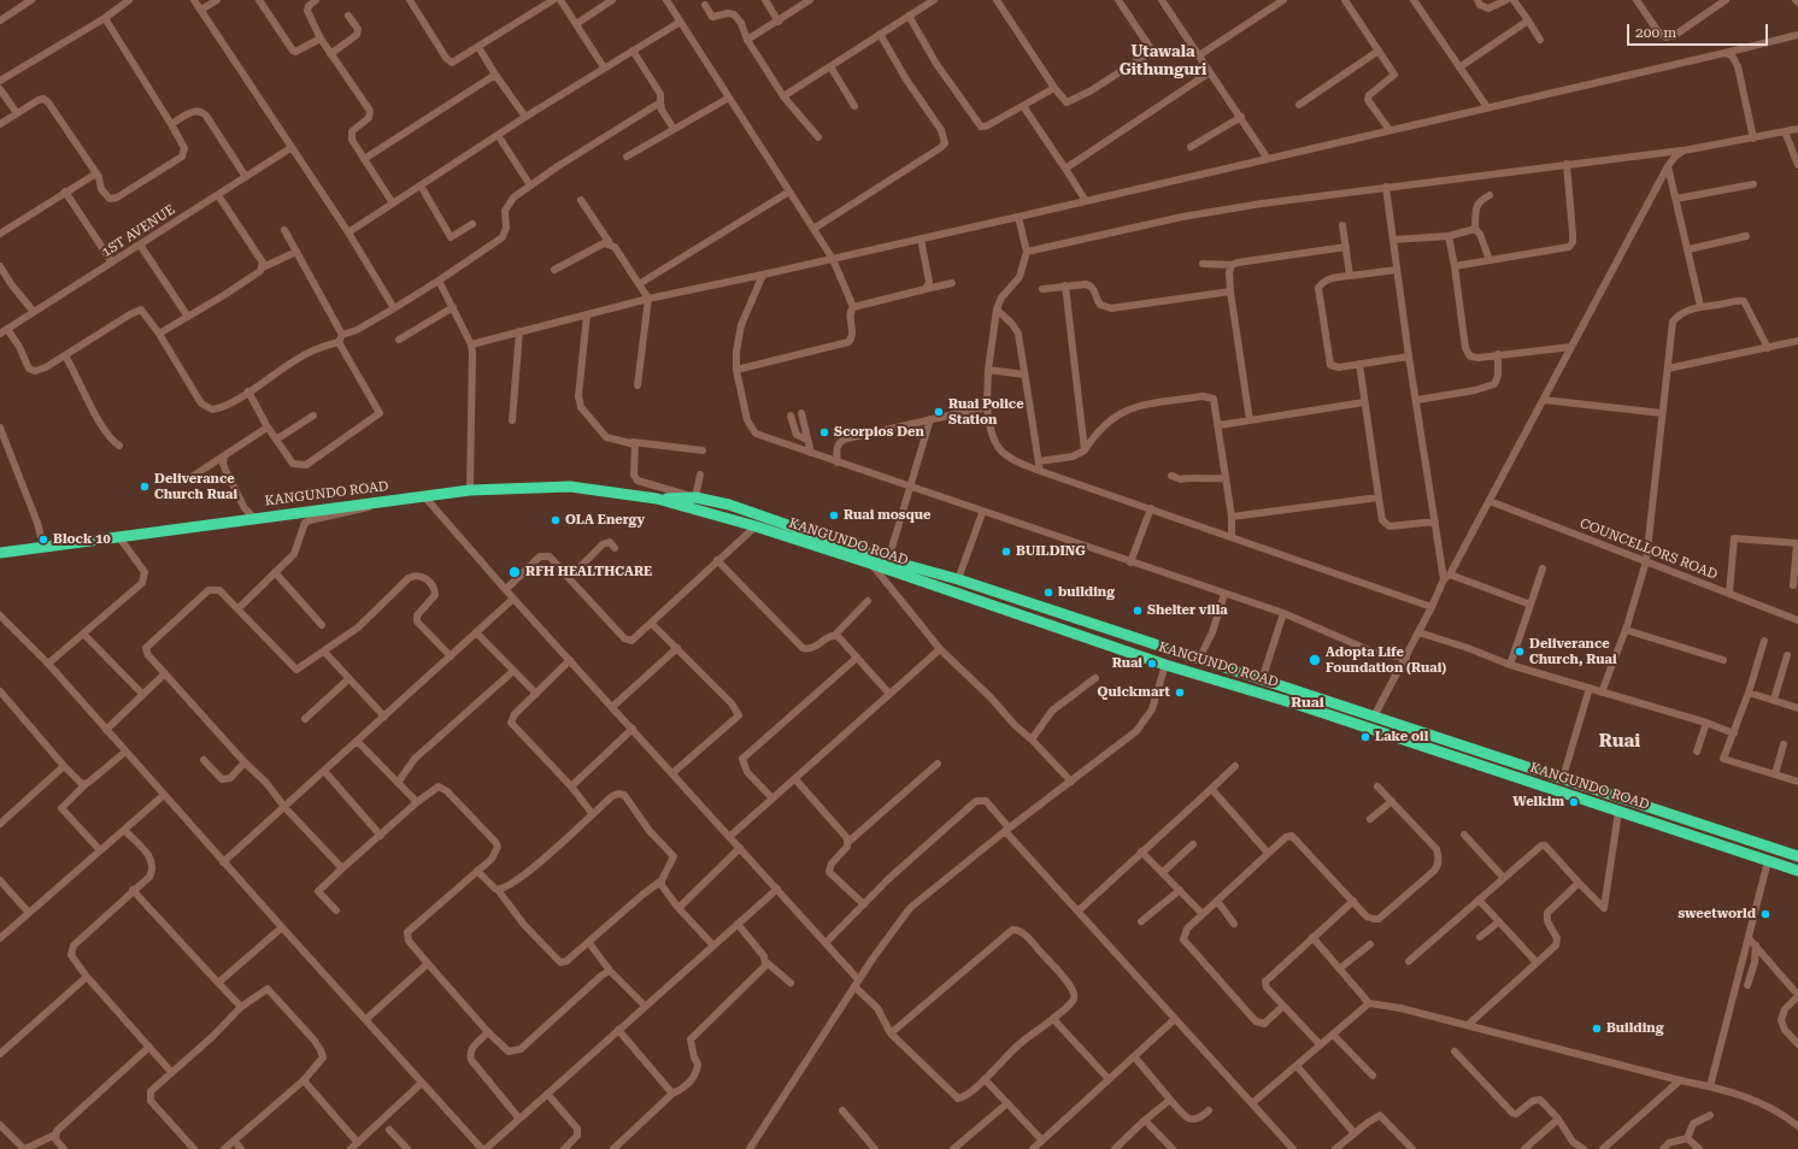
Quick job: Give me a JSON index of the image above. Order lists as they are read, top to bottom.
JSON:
{
  "streets": {
    "highway": ["KANGUNDO ROAD"],
    "street": ["1ST AVENUE", "COUNCELLORS ROAD"]
  },
  "districts": ["Utawala Githunguri", "Ruai", "Ruai"],
  "places": [
    "Ruai Police Station",
    "Scorpios Den",
    "Deliverance Church Ruai",
    "Ruai mosque",
    "OLA Energy",
    "Block 10",
    "BUILDING",
    "RFH HEALTHCARE",
    "building",
    "Shelter villa",
    "Deliverance Church, Ruai",
    "Adopta Life Foundation (Ruai)",
    "Ruai",
    "Quickmart",
    "Lake oil",
    "Welkim",
    "sweetworld",
    "Building"
  ],
  "scale_bar": "200 m"
}
